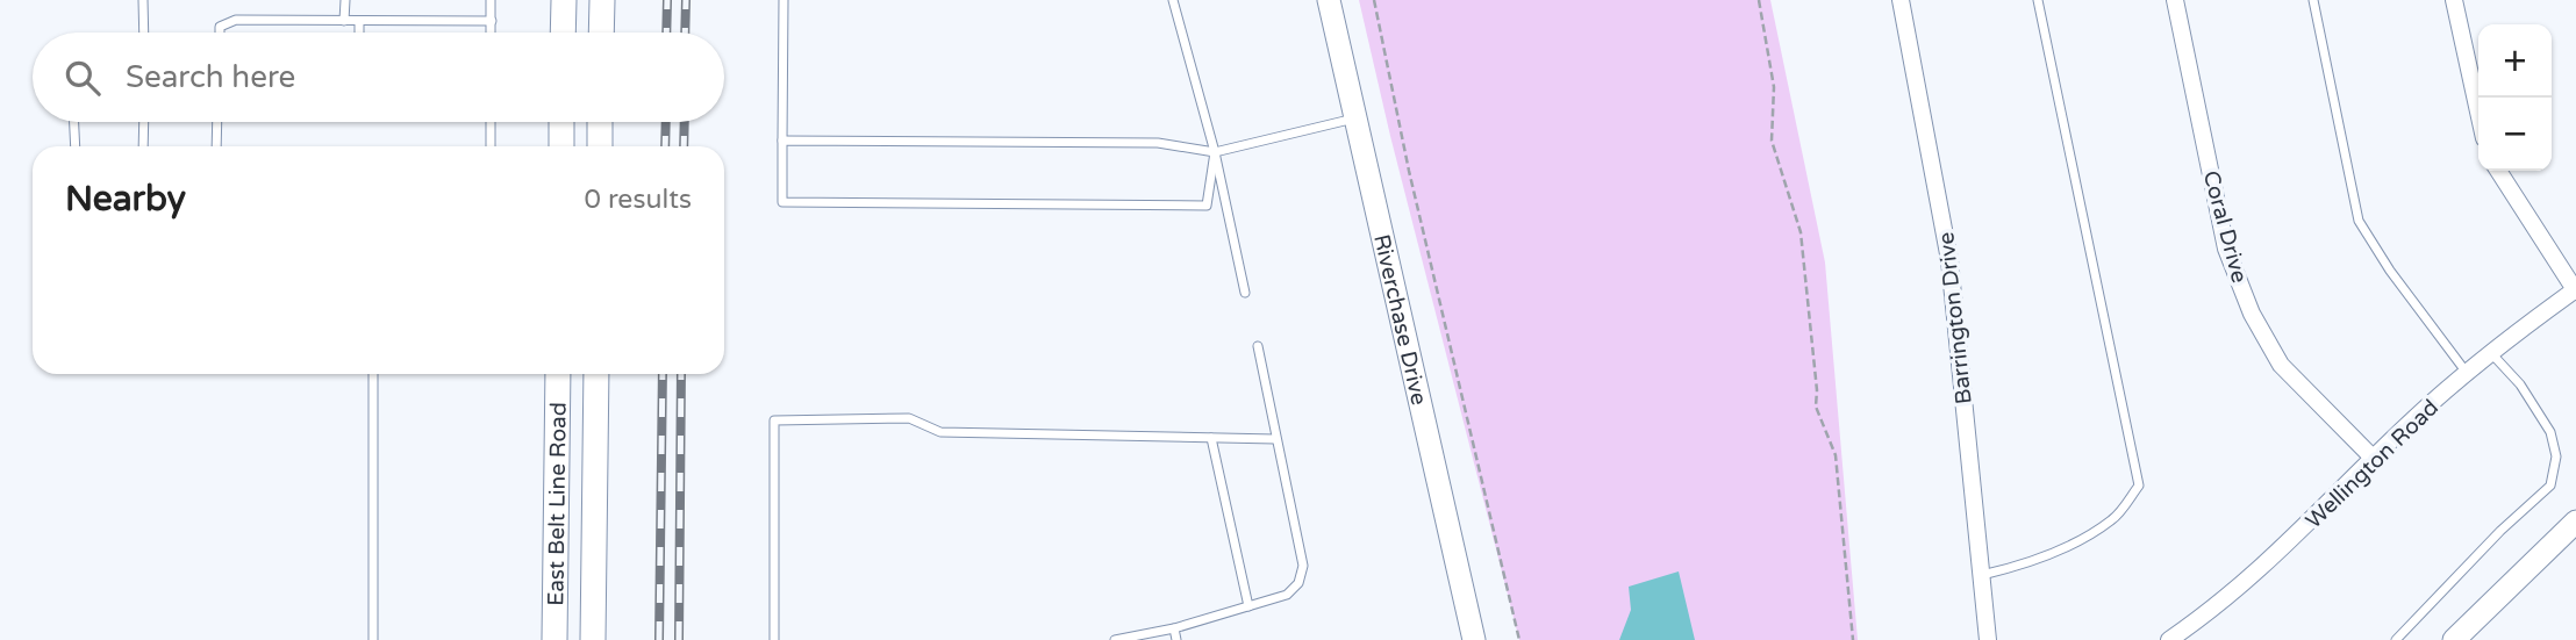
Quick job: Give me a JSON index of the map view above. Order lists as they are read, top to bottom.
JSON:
{
  "streets": {
    "main road": ["East Belt Line Road"],
    "street": [
      "Coral Drive",
      "Barrington Drive",
      "Riverchase Drive",
      "Wellington Road"
    ]
  },
  "crossings": [
    ["Coral Drive", "Wellington Road"]
  ],
  "page": {
    "map_buttons": ["+", "−"],
    "search": "Search here",
    "heading": ["Nearby", "0 results"]
  }
}
